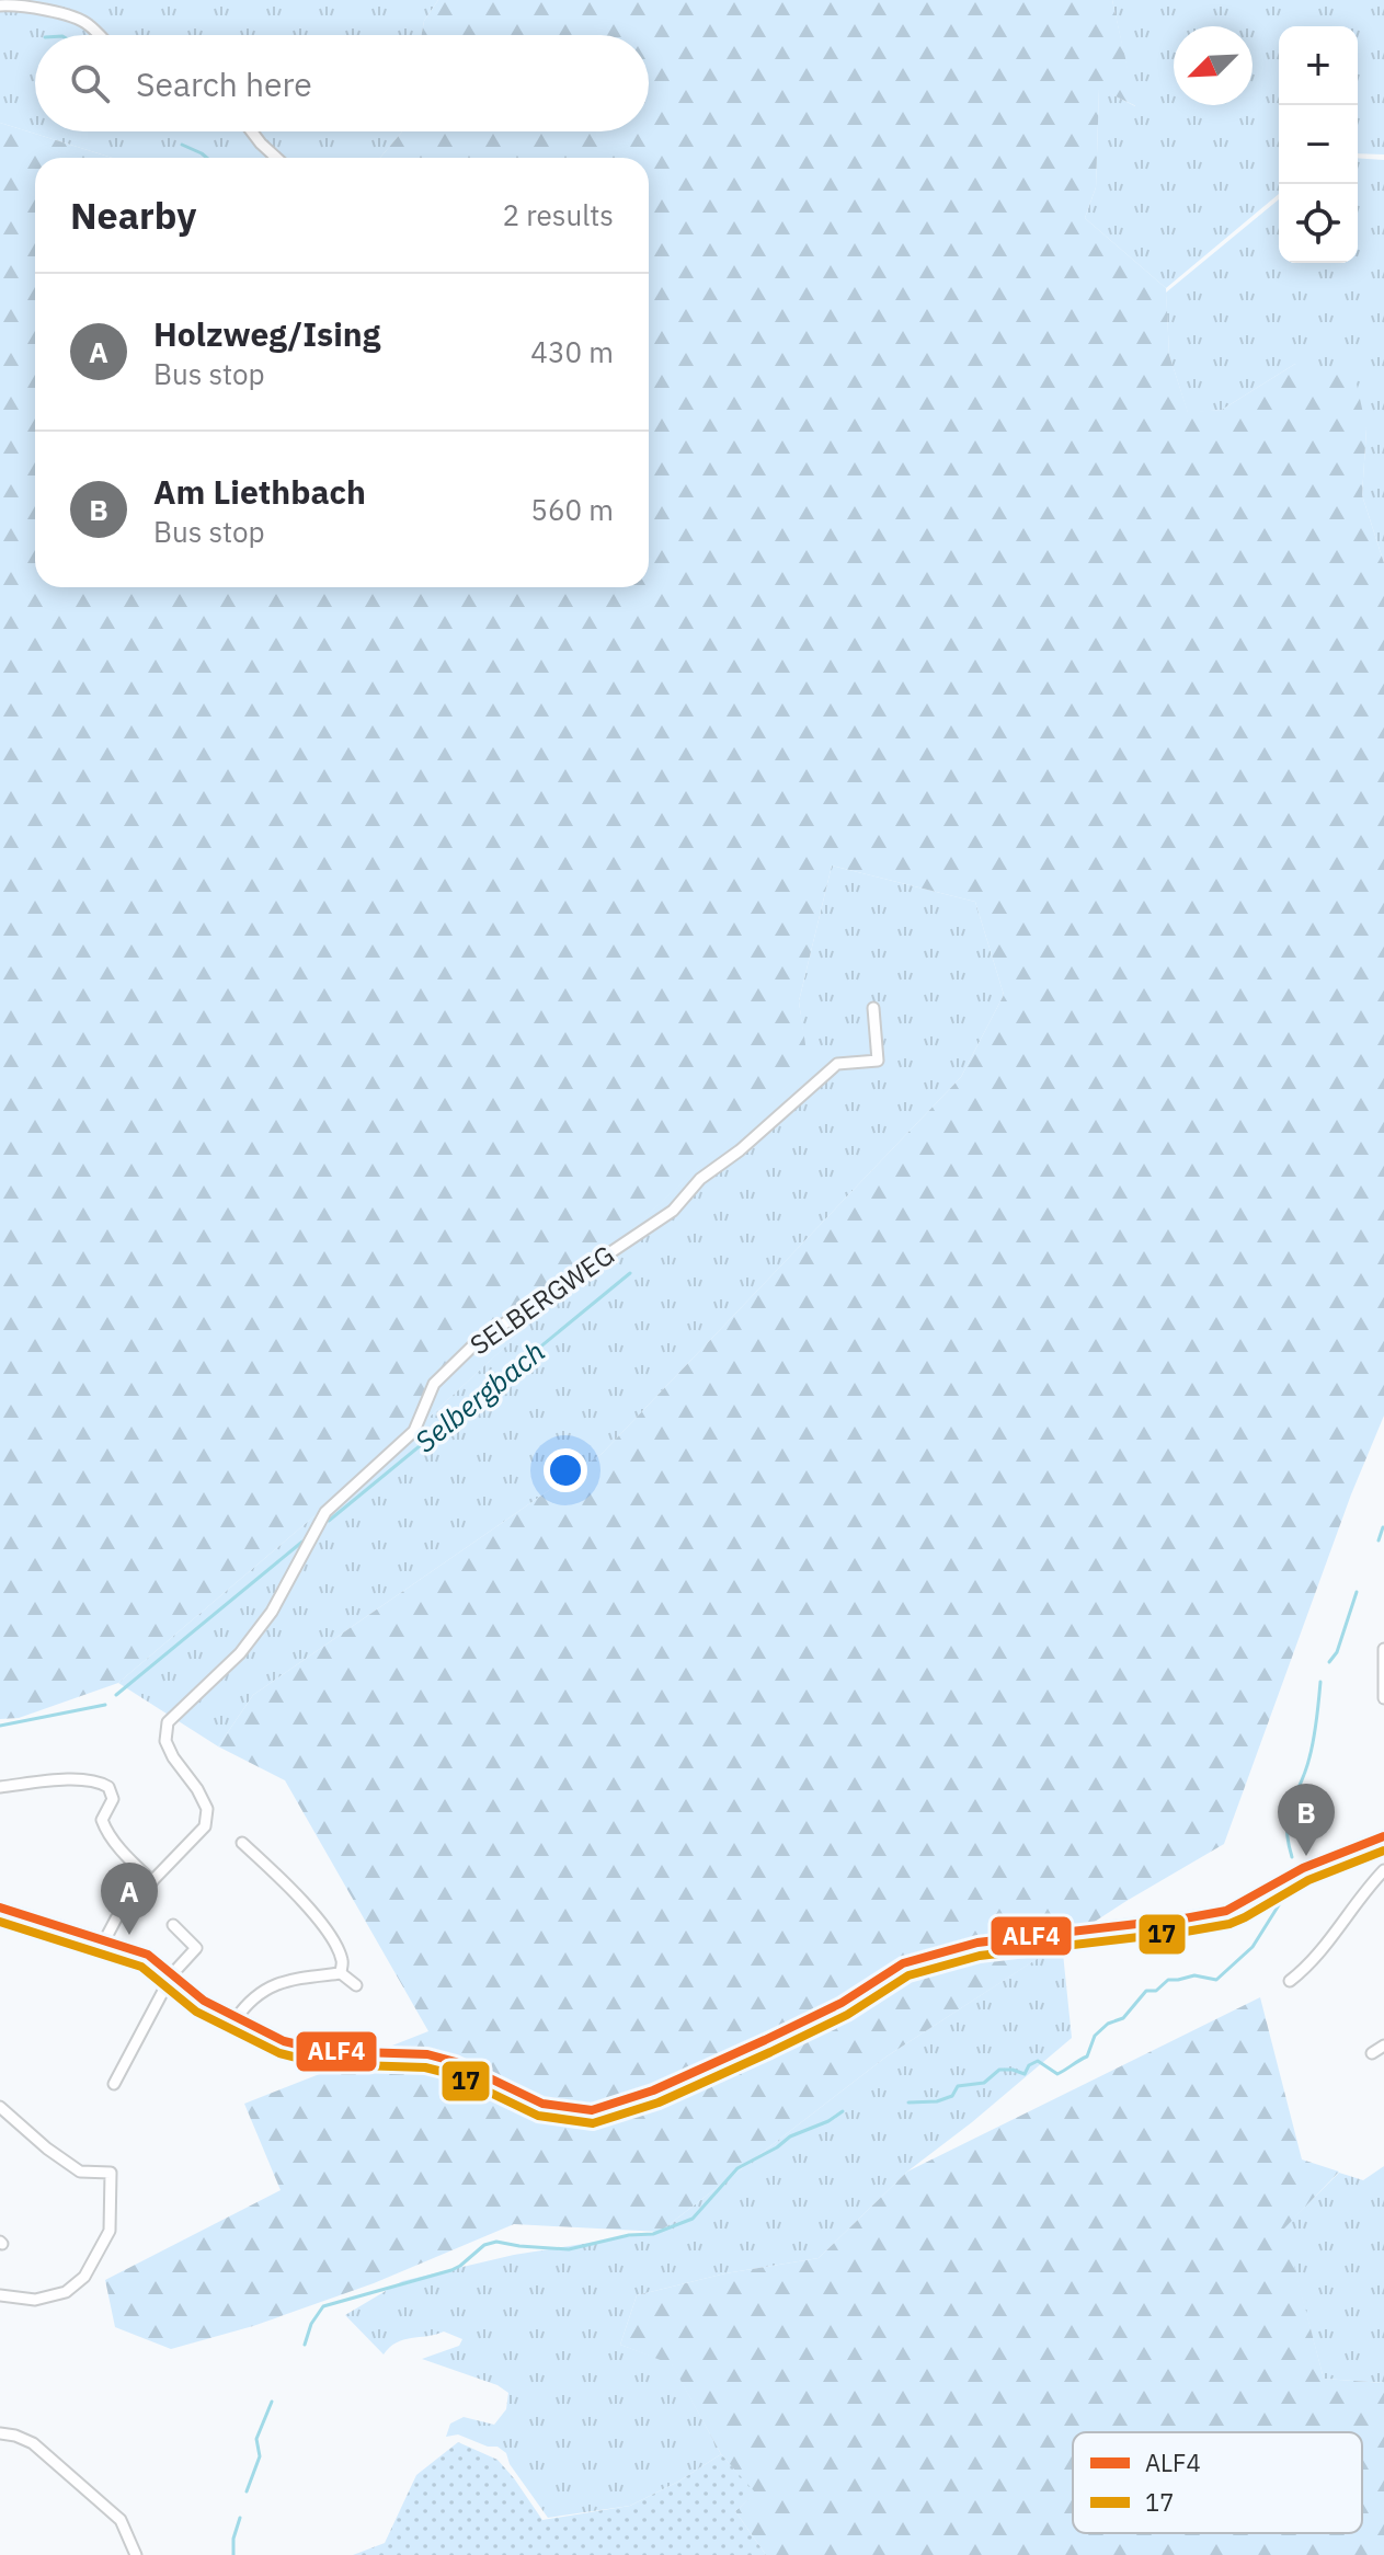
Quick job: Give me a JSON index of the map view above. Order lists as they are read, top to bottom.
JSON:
{
  "streets": {
    "street": ["SELBERGWEG"]
  },
  "water": ["Selbergbach"],
  "lines": ["transit line ALF4", "transit line 17"],
  "legend": ["ALF4", "17"],
  "north": "bottom left",
  "page": {
    "map_buttons": ["+", "−"],
    "search": "Search here",
    "heading": ["Nearby", "2 results"],
    "list": [
      {
        "mark": "A",
        "name": "Holzweg/Ising",
        "note": "Bus stop",
        "value": "430 m"
      },
      {
        "mark": "B",
        "name": "Am Liethbach",
        "note": "Bus stop",
        "value": "560 m"
      }
    ],
    "pins": ["B", "A"]
  }
}
